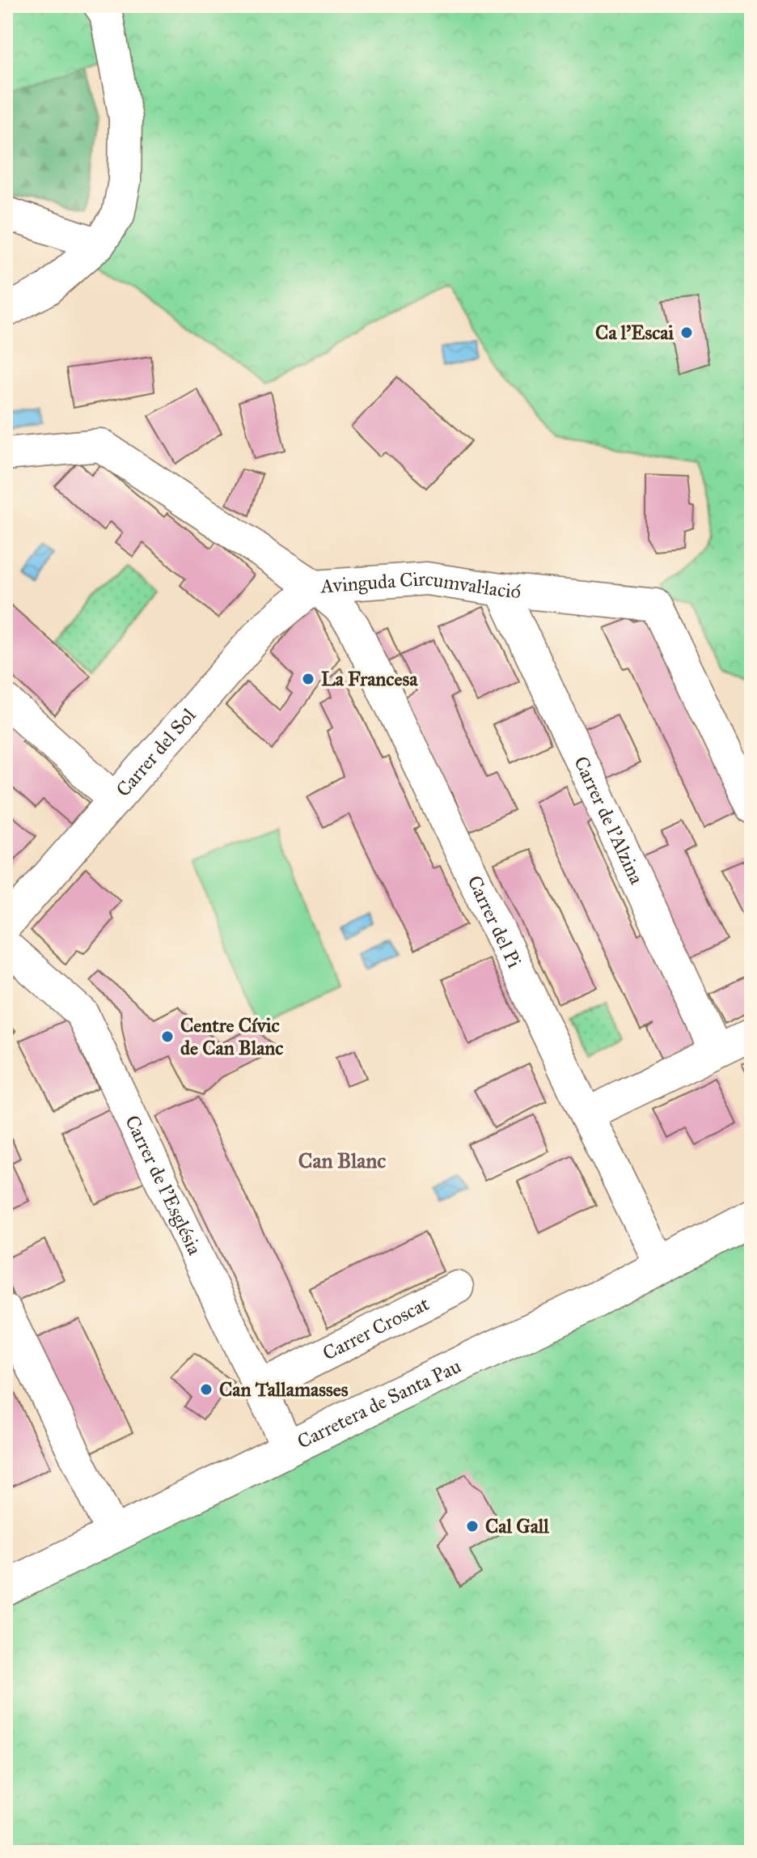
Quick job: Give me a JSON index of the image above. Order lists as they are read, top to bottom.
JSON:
{
  "streets": {
    "main road": ["Carretera de Santa Pau"],
    "street": [
      "Avinguda Circumval·lació",
      "Carrer del Sol",
      "Carrer de l'Alzina",
      "Carrer del Pi",
      "Carrer de l'Església",
      "Carrer Croscat"
    ]
  },
  "crossings": [
    ["Avinguda Circumval·lació", "Carrer del Sol"],
    ["Avinguda Circumval·lació", "Carrer de l'Alzina"],
    ["Avinguda Circumval·lació", "Carrer del Pi"],
    ["Carrer del Sol", "Carrer del Pi"],
    ["Carrer del Sol", "Carrer de l'Església"],
    ["Carrer del Pi", "Carretera de Santa Pau"],
    ["Carrer de l'Església", "Carrer Croscat"],
    ["Carrer de l'Església", "Carretera de Santa Pau"]
  ],
  "districts": ["Can Blanc"],
  "places": [
    "Ca l'Escai",
    "La Francesa",
    "Centre Cívic de Can Blanc",
    "Can Tallamasses",
    "Cal Gall"
  ]
}
